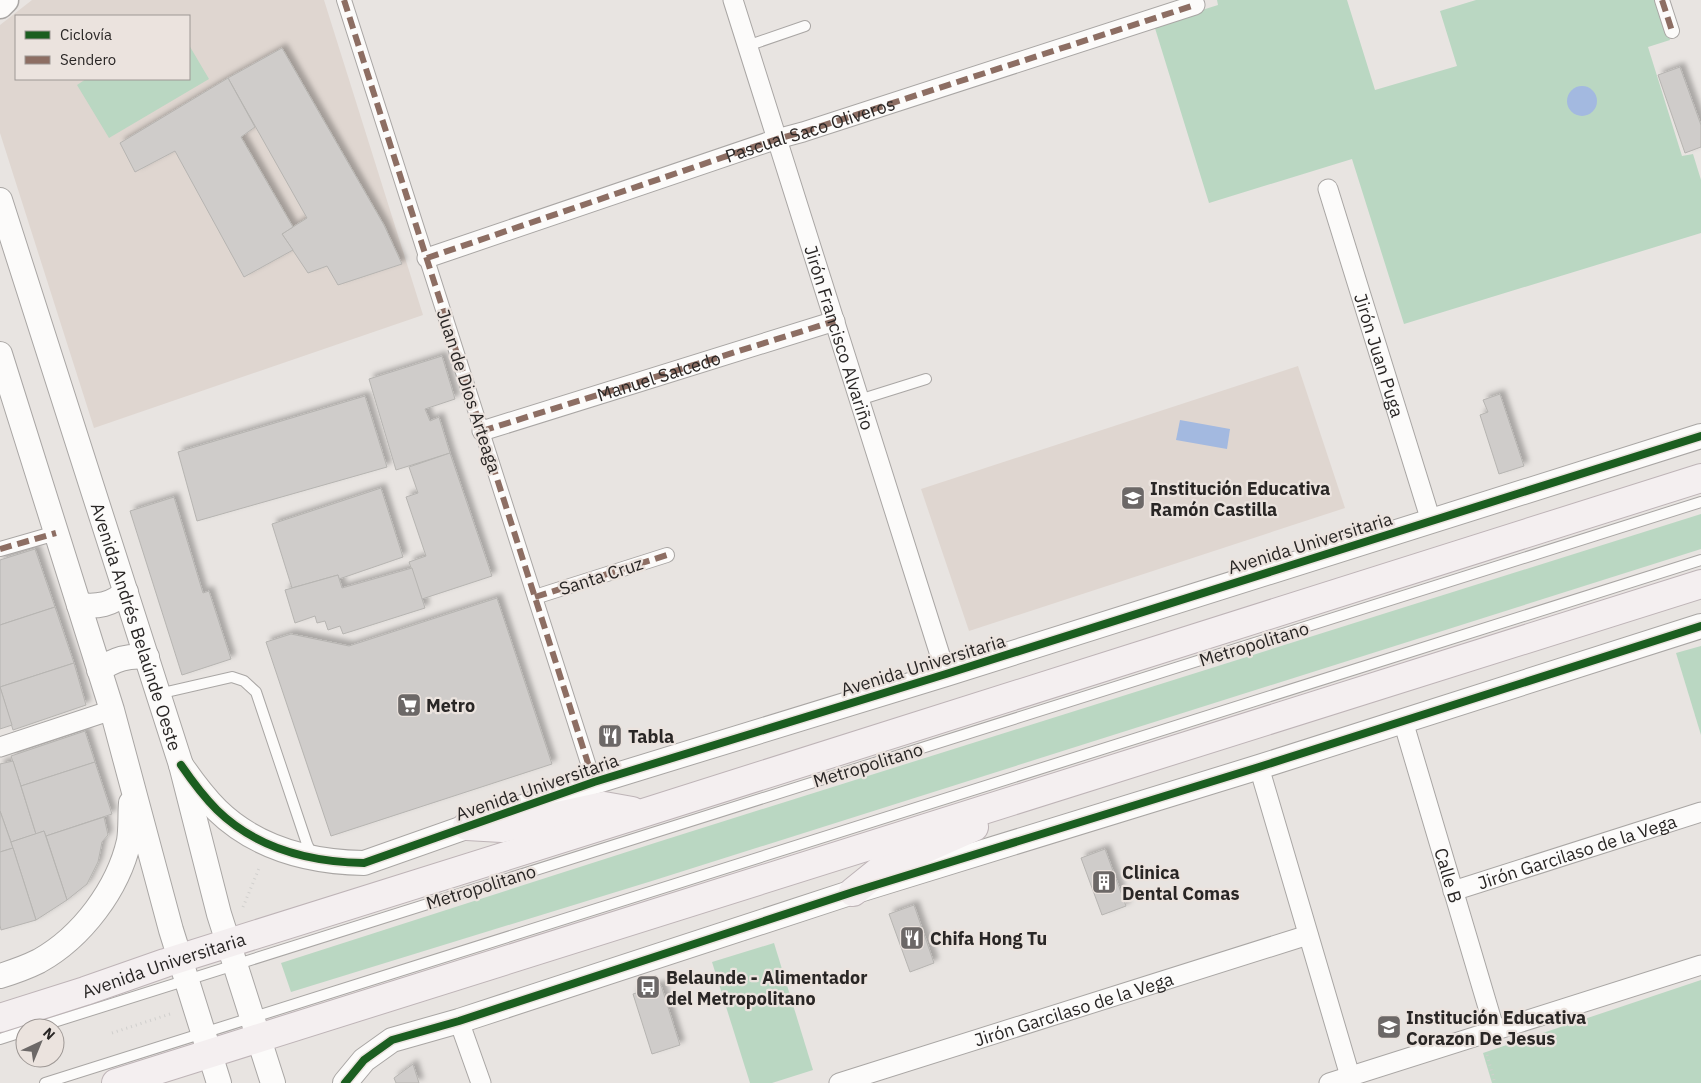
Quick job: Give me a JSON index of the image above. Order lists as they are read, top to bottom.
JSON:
{
  "streets": {
    "main road": ["Avenida Universitaria"],
    "street": [
      "Pascual Saco Oliveros",
      "Jirón Francisco Alvariño",
      "Jirón Juan Puga",
      "Manuel Salcedo",
      "Juan de Dios Arteaga",
      "Santa Cruz",
      "Avenida Andrés Belaúnde Oeste",
      "Jirón Garcilaso de la Vega",
      "Calle B"
    ],
    "lane": ["Metropolitano"]
  },
  "crossings": [
    ["Pascual Saco Oliveros", "Jirón Francisco Alvariño"],
    ["Pascual Saco Oliveros", "Juan de Dios Arteaga"],
    ["Jirón Francisco Alvariño", "Manuel Salcedo"],
    ["Jirón Francisco Alvariño", "Avenida Universitaria"],
    ["Jirón Juan Puga", "Avenida Universitaria"],
    ["Manuel Salcedo", "Juan de Dios Arteaga"],
    ["Juan de Dios Arteaga", "Avenida Universitaria"],
    ["Juan de Dios Arteaga", "Santa Cruz"],
    ["Avenida Universitaria", "Avenida Andrés Belaúnde Oeste"],
    ["Avenida Universitaria", "Metropolitano"],
    ["Avenida Andrés Belaúnde Oeste", "Metropolitano"],
    ["Jirón Garcilaso de la Vega", "Calle B"]
  ],
  "places": {
    "school or university": ["Institución Educativa Ramón Castilla", "Institución Educativa Corazon De Jesus"],
    "supermarket": ["Metro"],
    "restaurant": ["Tabla", "Chifa Hong Tu"],
    "building": ["Clinica Dental Comas"],
    "bus stop": ["Belaunde - Alimentador del Metropolitano"]
  },
  "legend": ["Ciclovía", "Sendero"],
  "north": "top right"
}
